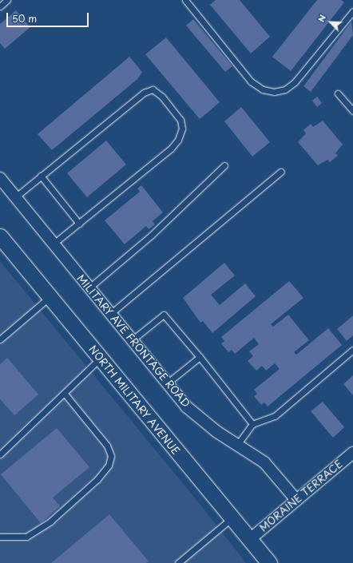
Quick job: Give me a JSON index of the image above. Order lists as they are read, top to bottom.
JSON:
{
  "streets": {
    "main road": ["NORTH MILITARY AVENUE"],
    "street": ["MILITARY AVE FRONTAGE ROAD", "MORAINE TERRACE"]
  },
  "crossings": [
    ["MILITARY AVE FRONTAGE ROAD", "MORAINE TERRACE"],
    ["NORTH MILITARY AVENUE", "MORAINE TERRACE"]
  ],
  "scale_bar": "50 m",
  "north": "top left"
}
